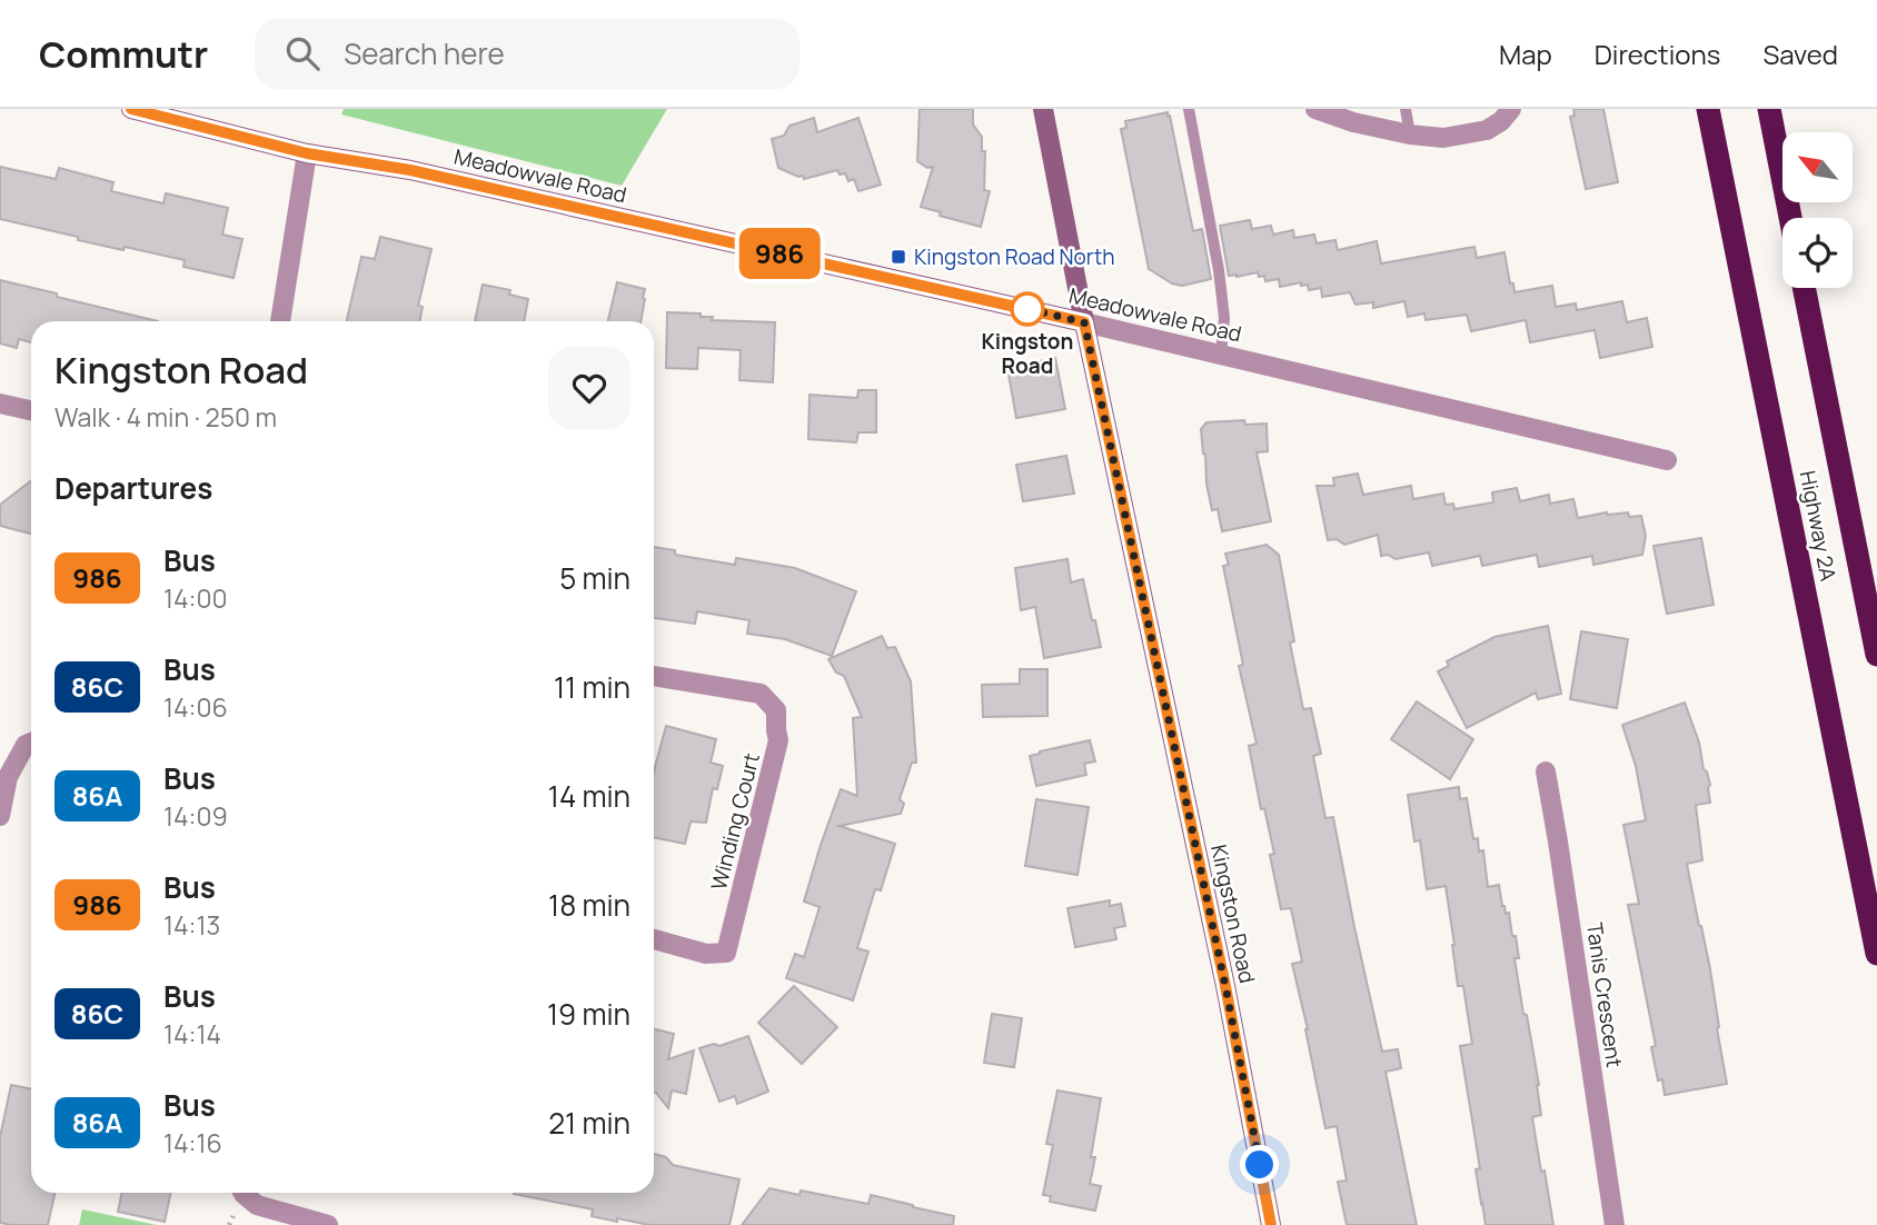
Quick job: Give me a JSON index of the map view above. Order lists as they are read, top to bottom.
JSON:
{
  "streets": {
    "highway": ["Highway 2A"],
    "street": [
      "Meadowvale Road",
      "Winding Court",
      "Kingston Road",
      "Tanis Crescent"
    ]
  },
  "crossings": [
    ["Meadowvale Road", "Kingston Road"]
  ],
  "places": {
    "transit": ["Kingston Road North"],
    "other": ["Kingston Road"]
  },
  "lines": ["bus line 986"],
  "north": "top left",
  "page": {
    "header": "Commutr",
    "search": "Search here",
    "nav": ["Map", "Directions", "Saved"],
    "on_map": "986",
    "heading": [
      ["Kingston Road", "Walk · 4 min · 250 m"],
      "Departures"
    ],
    "list": [
      {
        "mark": "986",
        "name": "Bus",
        "note": "14:00",
        "value": "5 min"
      },
      {
        "mark": "86C",
        "name": "Bus",
        "note": "14:06",
        "value": "11 min"
      },
      {
        "mark": "86A",
        "name": "Bus",
        "note": "14:09",
        "value": "14 min"
      },
      {
        "mark": "986",
        "name": "Bus",
        "note": "14:13",
        "value": "18 min"
      },
      {
        "mark": "86C",
        "name": "Bus",
        "note": "14:14",
        "value": "19 min"
      },
      {
        "mark": "86A",
        "name": "Bus",
        "note": "14:16",
        "value": "21 min"
      }
    ]
  }
}
